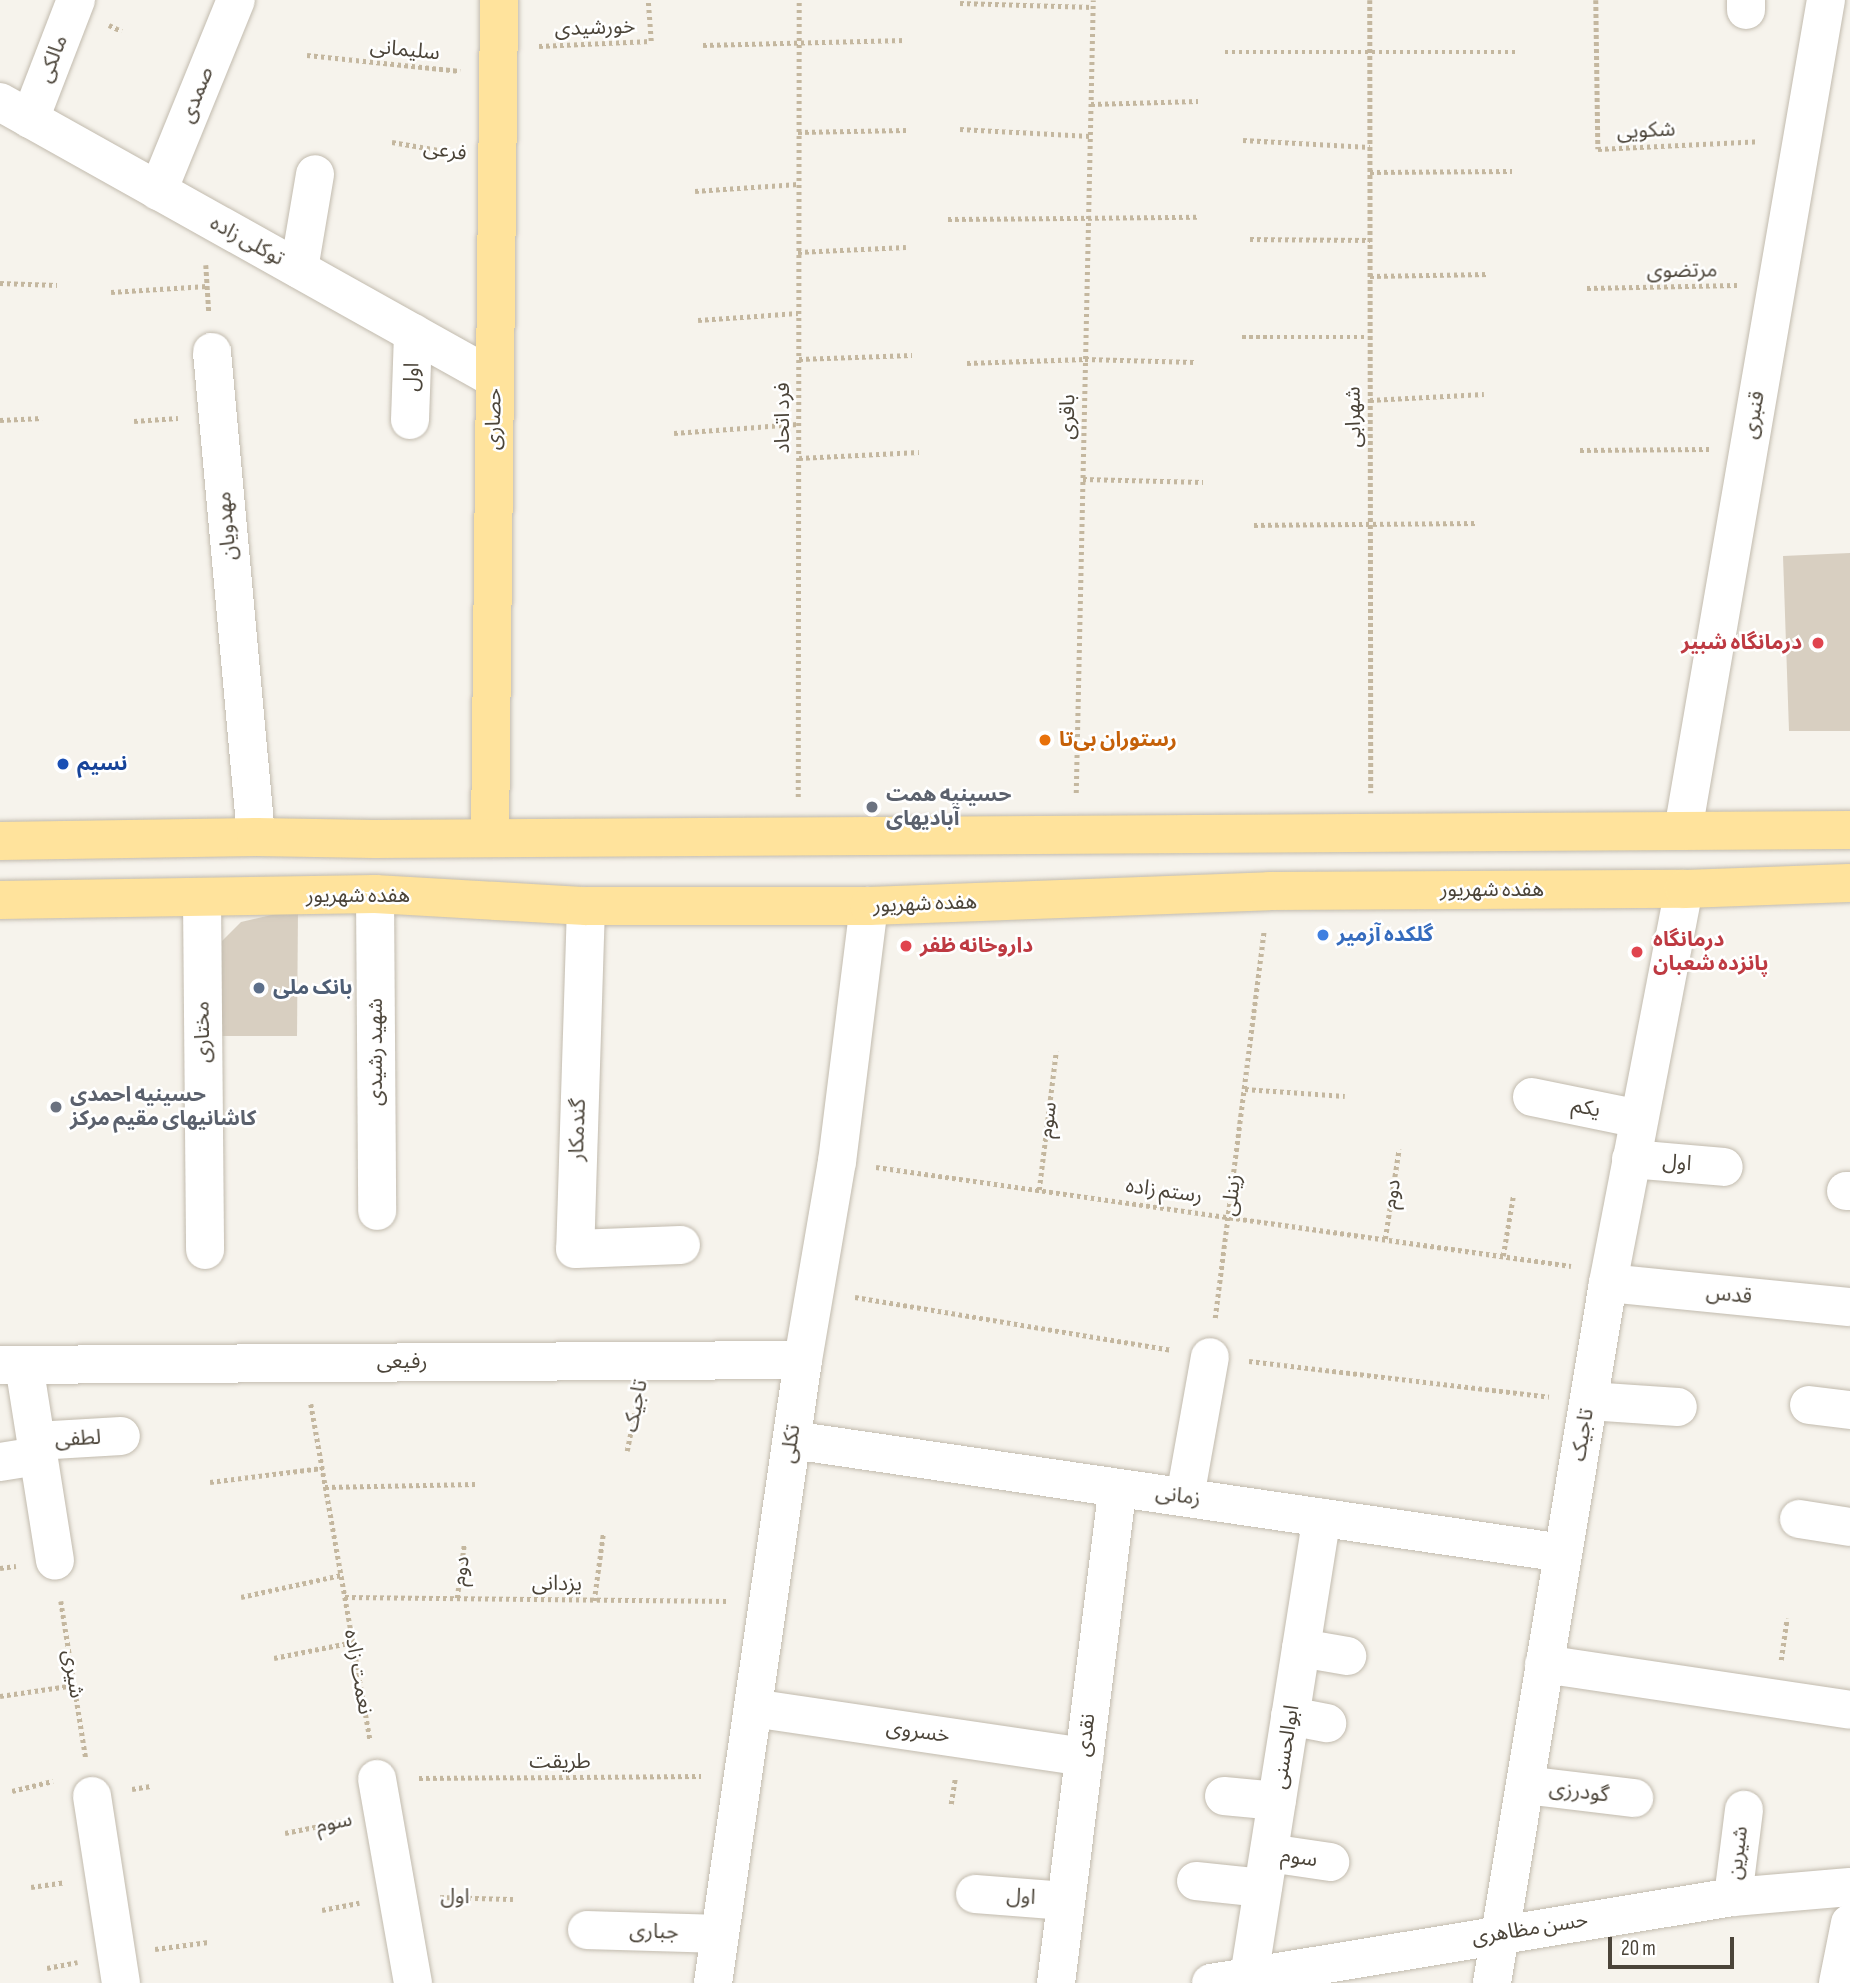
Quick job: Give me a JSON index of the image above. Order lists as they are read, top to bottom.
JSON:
{
  "streets": {
    "main road": ["حصاری", "هفده شهریور"],
    "street": [
      "مالکی",
      "صمدی",
      "توکلی زاده",
      "اول",
      "قنبری",
      "مهدویان",
      "مختاری",
      "شهید رشیدی",
      "یکم",
      "سوم",
      "گندمکار",
      "قدس",
      "رفیعی",
      "تاجیک",
      "لطفی",
      "تکلی",
      "زمانی",
      "خسروی",
      "نقدی",
      "ابوالحسنی",
      "گودرزی",
      "شیرین",
      "حسن مظاهری",
      "جباری"
    ],
    "path": [
      "خورشیدی",
      "سلیمانی",
      "شکویی",
      "فرعی",
      "مرتضوی",
      "باقری",
      "شهرابی",
      "فرد اتحاد",
      "رستم زاده",
      "دوم",
      "زینلی",
      "یزدانی",
      "نعمت زاده",
      "شیری",
      "طریقت"
    ]
  },
  "crossings": [
    ["خورشیدی", "سلیمانی"],
    ["خورشیدی", "حصاری"],
    ["سلیمانی", "حصاری"],
    ["مالکی", "توکلی زاده"],
    ["صمدی", "توکلی زاده"],
    ["شکویی", "قنبری"],
    ["فرعی", "حصاری"],
    ["توکلی زاده", "اول"],
    ["توکلی زاده", "حصاری"],
    ["مرتضوی", "قنبری"],
    ["اول", "تاجیک"],
    ["اول", "نقدی"],
    ["هفده شهریور", "مختاری"],
    ["هفده شهریور", "شهید رشیدی"],
    ["هفده شهریور", "گندمکار"],
    ["هفده شهریور", "زینلی"],
    ["هفده شهریور", "تاجیک"],
    ["هفده شهریور", "تکلی"],
    ["یکم", "تاجیک"],
    ["سوم", "رستم زاده"],
    ["سوم", "نعمت زاده"],
    ["سوم", "ابوالحسنی"],
    ["سوم", "طریقت"],
    ["رستم زاده", "دوم"],
    ["رستم زاده", "زینلی"],
    ["رستم زاده", "قدس"],
    ["رستم زاده", "تاجیک"],
    ["رستم زاده", "تکلی"],
    ["دوم", "یزدانی"],
    ["قدس", "تاجیک"],
    ["رفیعی", "تاجیک"],
    ["رفیعی", "تکلی"],
    ["رفیعی", "نعمت زاده"],
    ["تاجیک", "زمانی"],
    ["تاجیک", "گودرزی"],
    ["تاجیک", "حسن مظاهری"],
    ["تکلی", "زمانی"],
    ["تکلی", "یزدانی"],
    ["تکلی", "خسروی"],
    ["تکلی", "طریقت"],
    ["تکلی", "جباری"],
    ["زمانی", "نقدی"],
    ["زمانی", "ابوالحسنی"],
    ["یزدانی", "نعمت زاده"],
    ["نعمت زاده", "طریقت"],
    ["خسروی", "نقدی"],
    ["ابوالحسنی", "حسن مظاهری"],
    ["شیرین", "حسن مظاهری"]
  ],
  "places": [
    "درمانگاه شبیر",
    "رستوران بی‌تا",
    "نسیم",
    "حسینیه همت آبادیهای",
    "گلكده آزمير",
    "داروخانه ظفر",
    "درمانگاه پانزده شعبان",
    "بانک ملی",
    "حسینیه احمدی کاشانیهای مقیم مرکز"
  ],
  "scale_bar": "20 m"
}
